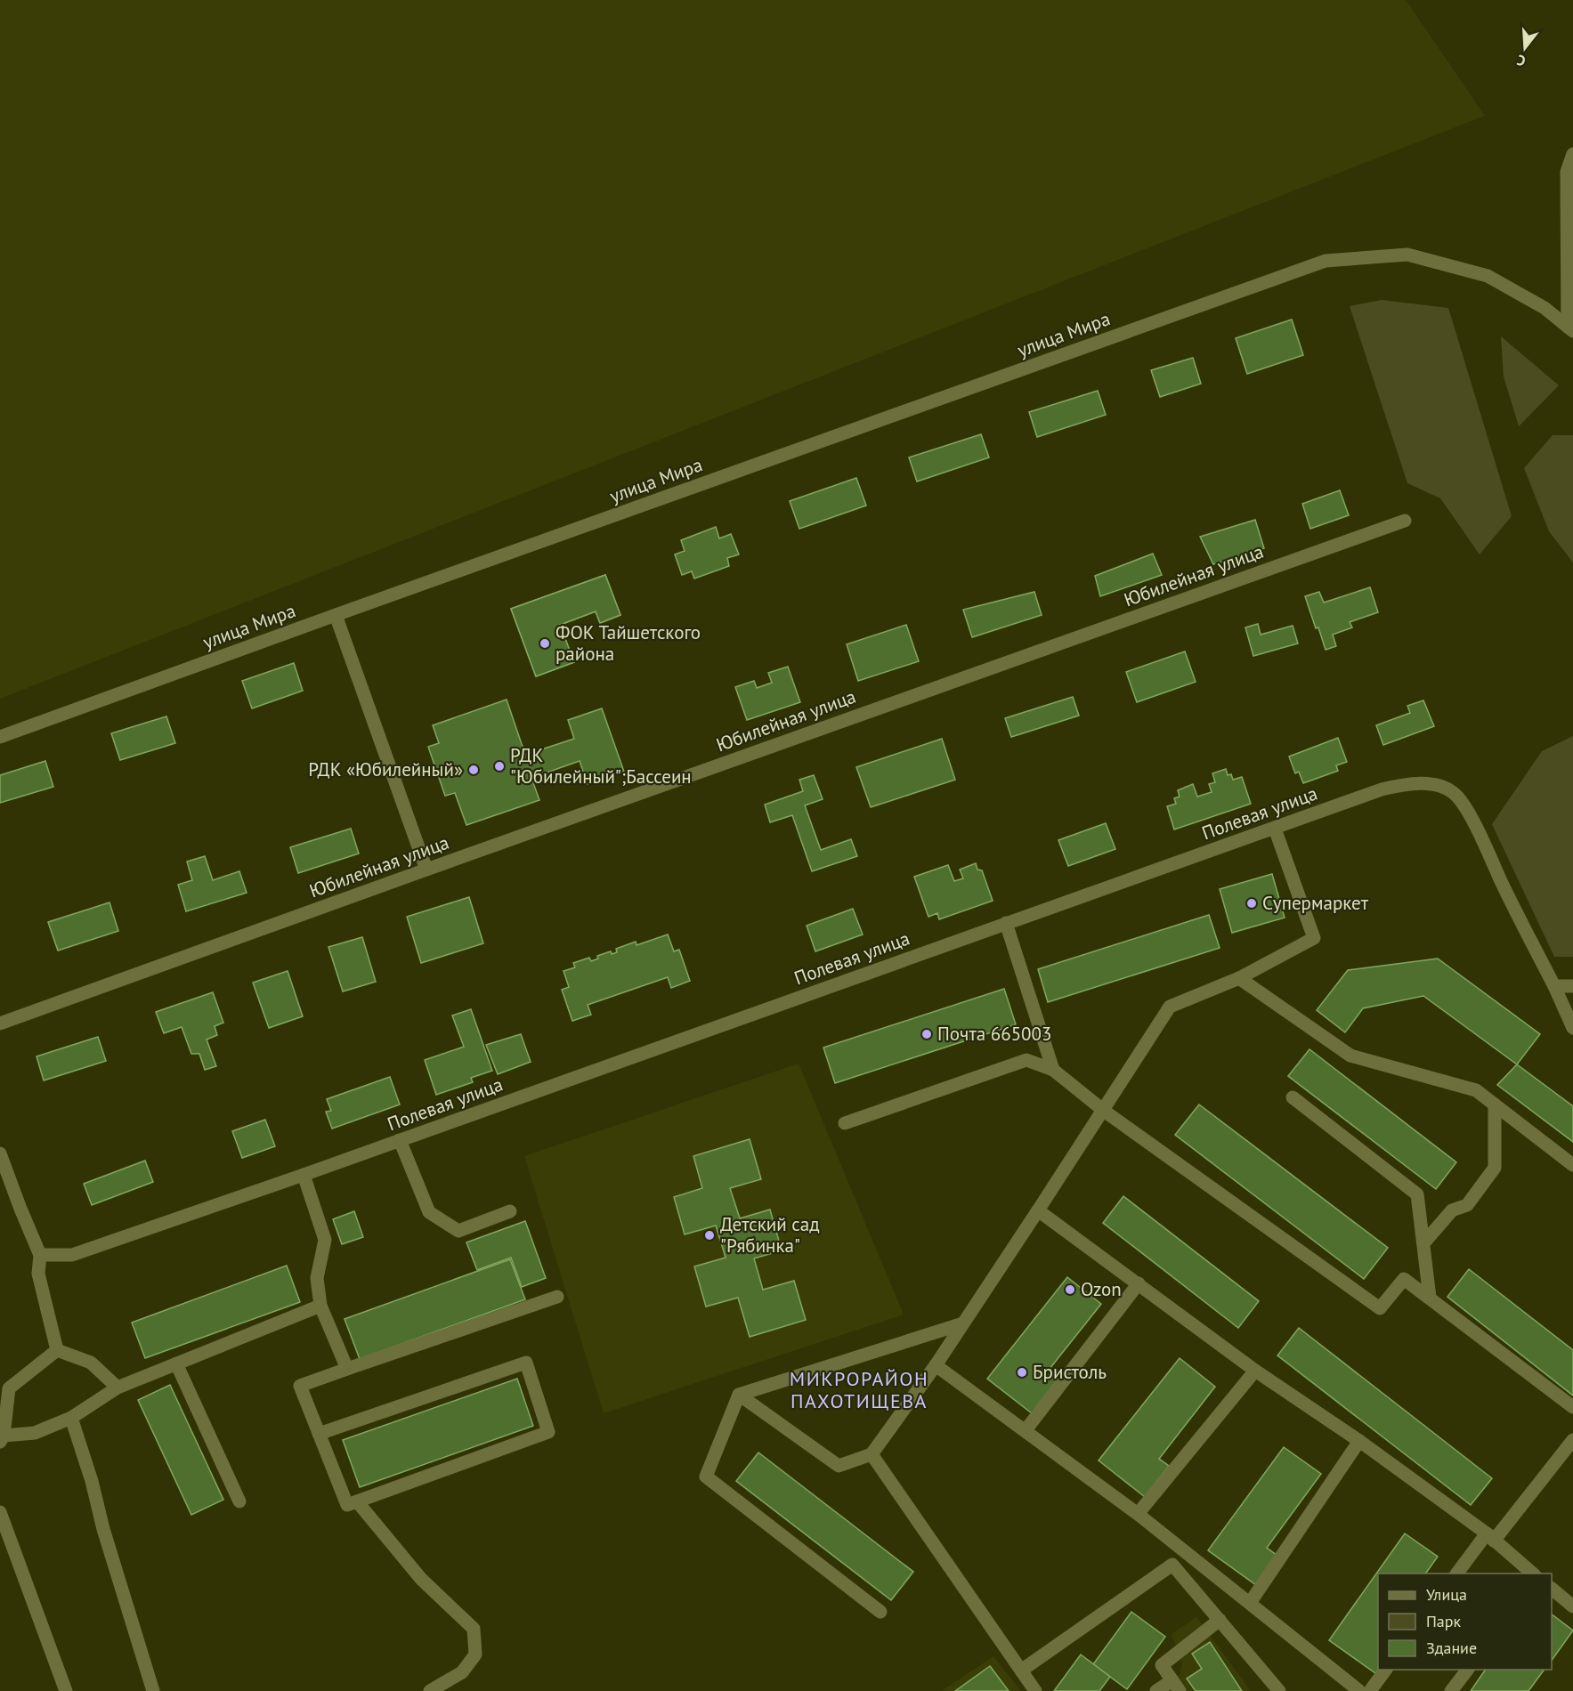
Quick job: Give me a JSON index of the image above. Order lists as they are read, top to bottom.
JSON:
{
  "streets": {
    "street": ["улица Мира", "Юбилейная улица", "Полевая улица"]
  },
  "districts": ["МИКРОРАЙОН ПАХОТИЩЕВА"],
  "places": [
    "ФОК Тайшетского района",
    "РДК \"Юбилейный\";Бассеин",
    "РДК «Юбилейный»",
    "Супермаркет",
    "Почта 665003",
    "Детский сад \"Рябинка\"",
    "Ozon",
    "Бристоль"
  ],
  "legend": ["Улица", "Парк", "Здание"],
  "north": "bottom"
}
